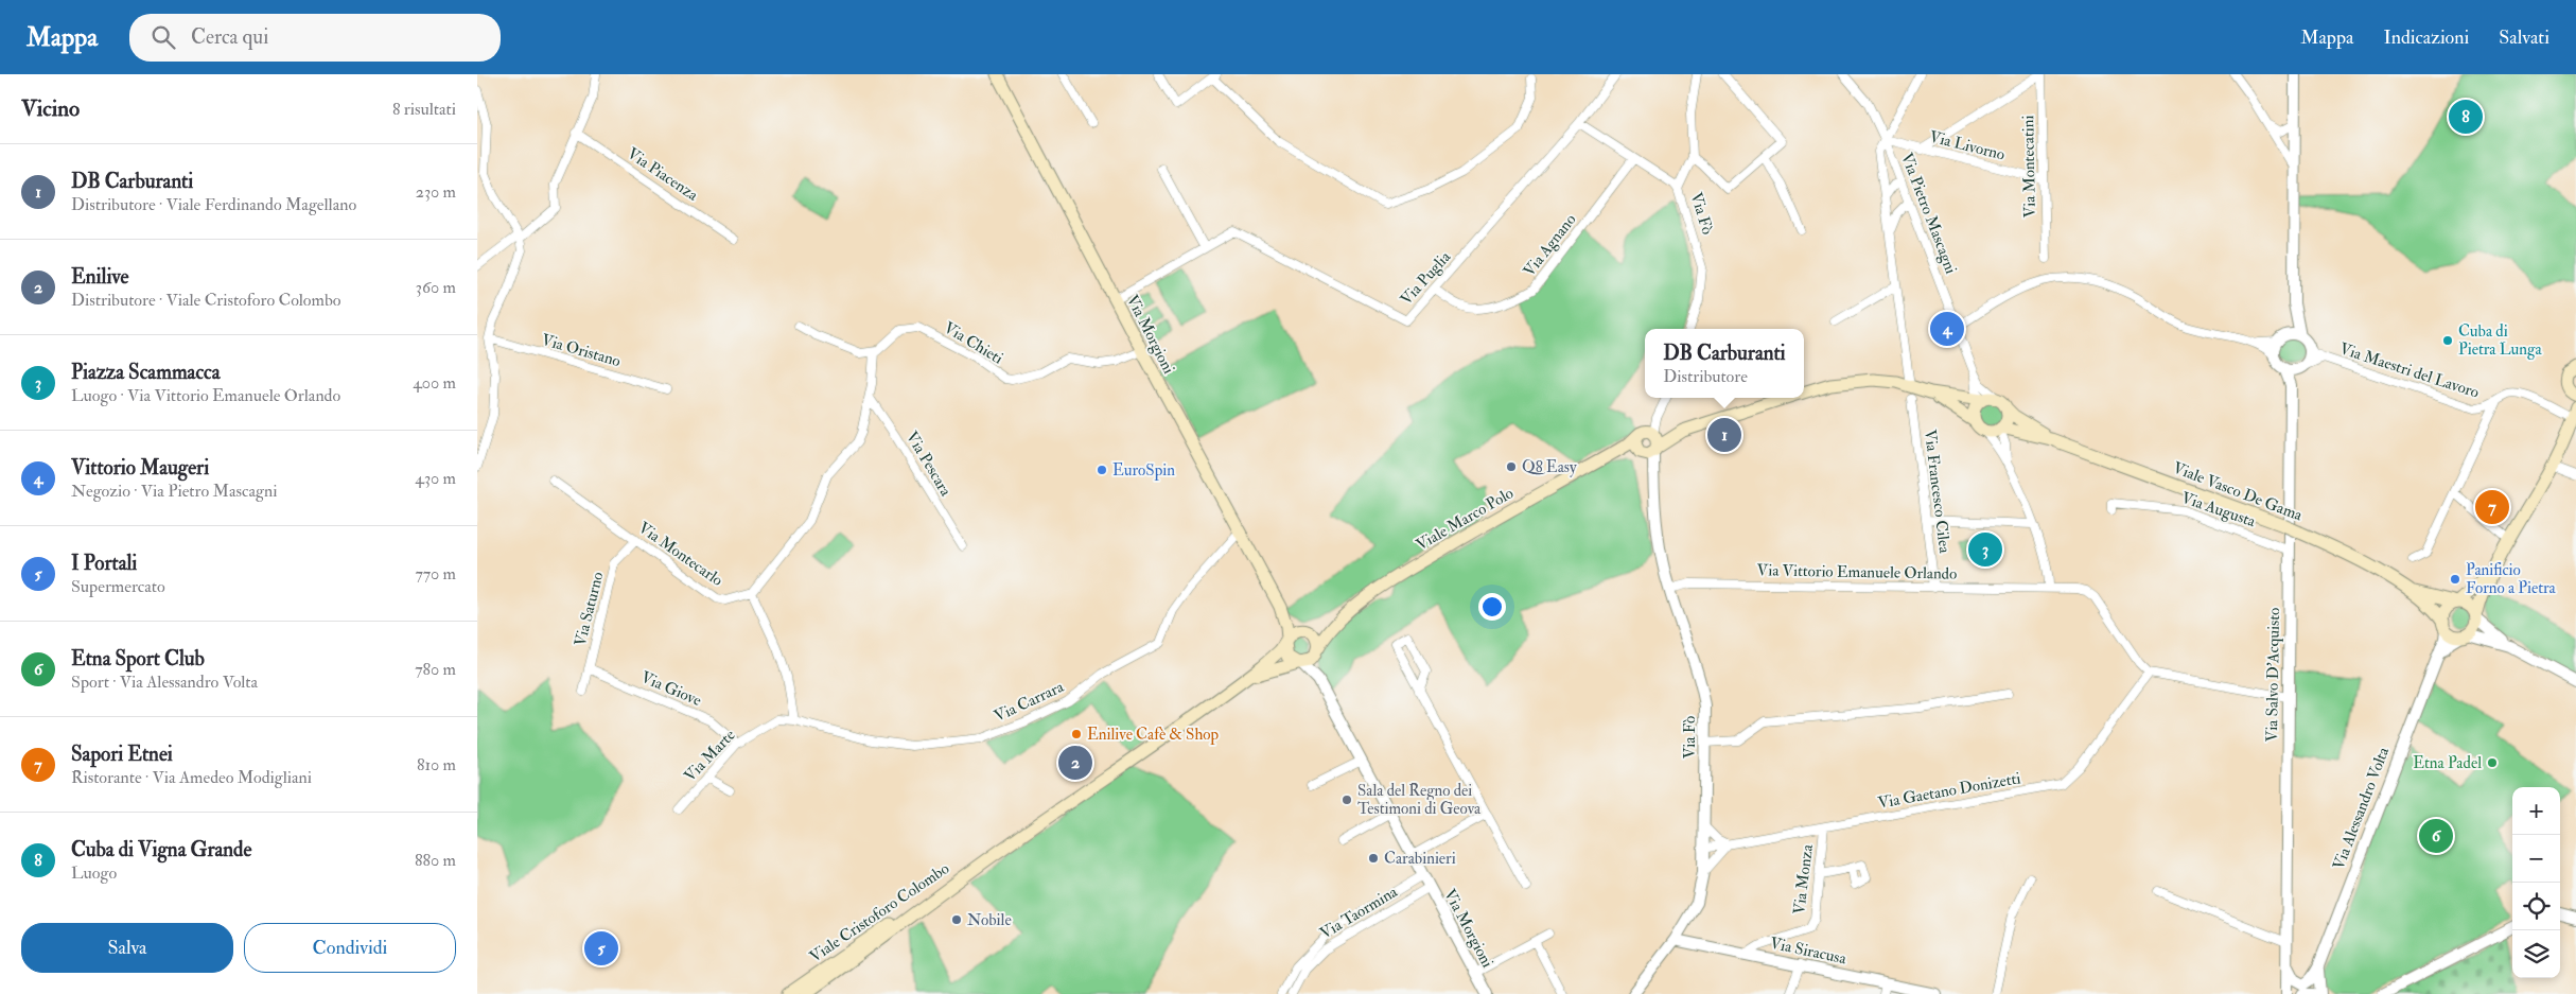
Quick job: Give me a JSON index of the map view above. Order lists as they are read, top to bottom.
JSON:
{
  "streets": {
    "main road": [
      "Via Morgioni",
      "Viale Vasco De Gama",
      "Viale Marco Polo",
      "Viale Cristoforo Colombo"
    ],
    "street": [
      "Via Livorno",
      "Via Montecatini",
      "Via Piacenza",
      "Via Fò",
      "Via Pietro Mascagni",
      "Via Agnano",
      "Via Puglia",
      "Via Chieti",
      "Via Oristano",
      "Via Maestri del Lavoro",
      "Via Pescara",
      "Via Francesco Cilea",
      "Via Augusta",
      "Via Montecarlo",
      "Via Vittorio Emanuele Orlando",
      "Via Saturno",
      "Via Salvo D'Acquisto",
      "Via Giove",
      "Via Carrara",
      "Via Marte",
      "Via Gaetano Donizetti",
      "Via Alessandro Volta",
      "Via Monza",
      "Via Taormina",
      "Via Siracusa"
    ]
  },
  "crossings": [
    ["Via Livorno", "Via Montecatini"],
    ["Via Livorno", "Via Pietro Mascagni"],
    ["Via Fò", "Via Agnano"],
    ["Via Fò", "Via Puglia"],
    ["Via Fò", "Via Vittorio Emanuele Orlando"],
    ["Via Fò", "Via Gaetano Donizetti"],
    ["Via Fò", "Via Siracusa"],
    ["Via Agnano", "Via Puglia"],
    ["Via Puglia", "Via Morgioni"],
    ["Via Morgioni", "Via Chieti"],
    ["Via Morgioni", "Via Carrara"],
    ["Via Morgioni", "Via Taormina"],
    ["Via Francesco Cilea", "Via Vittorio Emanuele Orlando"],
    ["Via Augusta", "Via Salvo D'Acquisto"],
    ["Via Montecarlo", "Via Saturno"],
    ["Via Vittorio Emanuele Orlando", "Via Gaetano Donizetti"],
    ["Via Saturno", "Via Giove"],
    ["Via Giove", "Via Marte"],
    ["Via Carrara", "Via Marte"],
    ["Via Gaetano Donizetti", "Via Monza"],
    ["Via Monza", "Via Siracusa"]
  ],
  "places": [
    "Cuba di Pietra Lunga",
    "Q8 Easy",
    "EuroSpin",
    "Panificio Forno a Pietra",
    "Enilive Cafè & Shop",
    "Etna Padel",
    "Sala del Regno dei Testimoni di Geova",
    "Carabinieri",
    "Nobile"
  ],
  "page": {
    "header": "Mappa",
    "search": "Cerca qui",
    "nav": ["Mappa", "Indicazioni", "Salvati"],
    "heading": ["Vicino", "8 risultati"],
    "pins": [
      "8",
      "4",
      "1",
      "7",
      "3",
      "2",
      "6",
      "5"
    ],
    "list": [
      {
        "mark": "1",
        "name": "DB Carburanti",
        "note": "Distributore · Viale Ferdinando Magellano",
        "value": "230 m"
      },
      {
        "mark": "2",
        "name": "Enilive",
        "note": "Distributore · Viale Cristoforo Colombo",
        "value": "360 m"
      },
      {
        "mark": "3",
        "name": "Piazza Scammacca",
        "note": "Luogo · Via Vittorio Emanuele Orlando",
        "value": "400 m"
      },
      {
        "mark": "4",
        "name": "Vittorio Maugeri",
        "note": "Negozio · Via Pietro Mascagni",
        "value": "430 m"
      },
      {
        "mark": "5",
        "name": "I Portali",
        "note": "Supermercato",
        "value": "770 m"
      },
      {
        "mark": "6",
        "name": "Etna Sport Club",
        "note": "Sport · Via Alessandro Volta",
        "value": "780 m"
      },
      {
        "mark": "7",
        "name": "Sapori Etnei",
        "note": "Ristorante · Via Amedeo Modigliani",
        "value": "810 m"
      },
      {
        "mark": "8",
        "name": "Cuba di Vigna Grande",
        "note": "Luogo",
        "value": "880 m"
      }
    ],
    "popup": ["DB Carburanti", "Distributore"],
    "map_buttons": ["+", "−"],
    "buttons": ["Salva", "Condividi"]
  }
}
